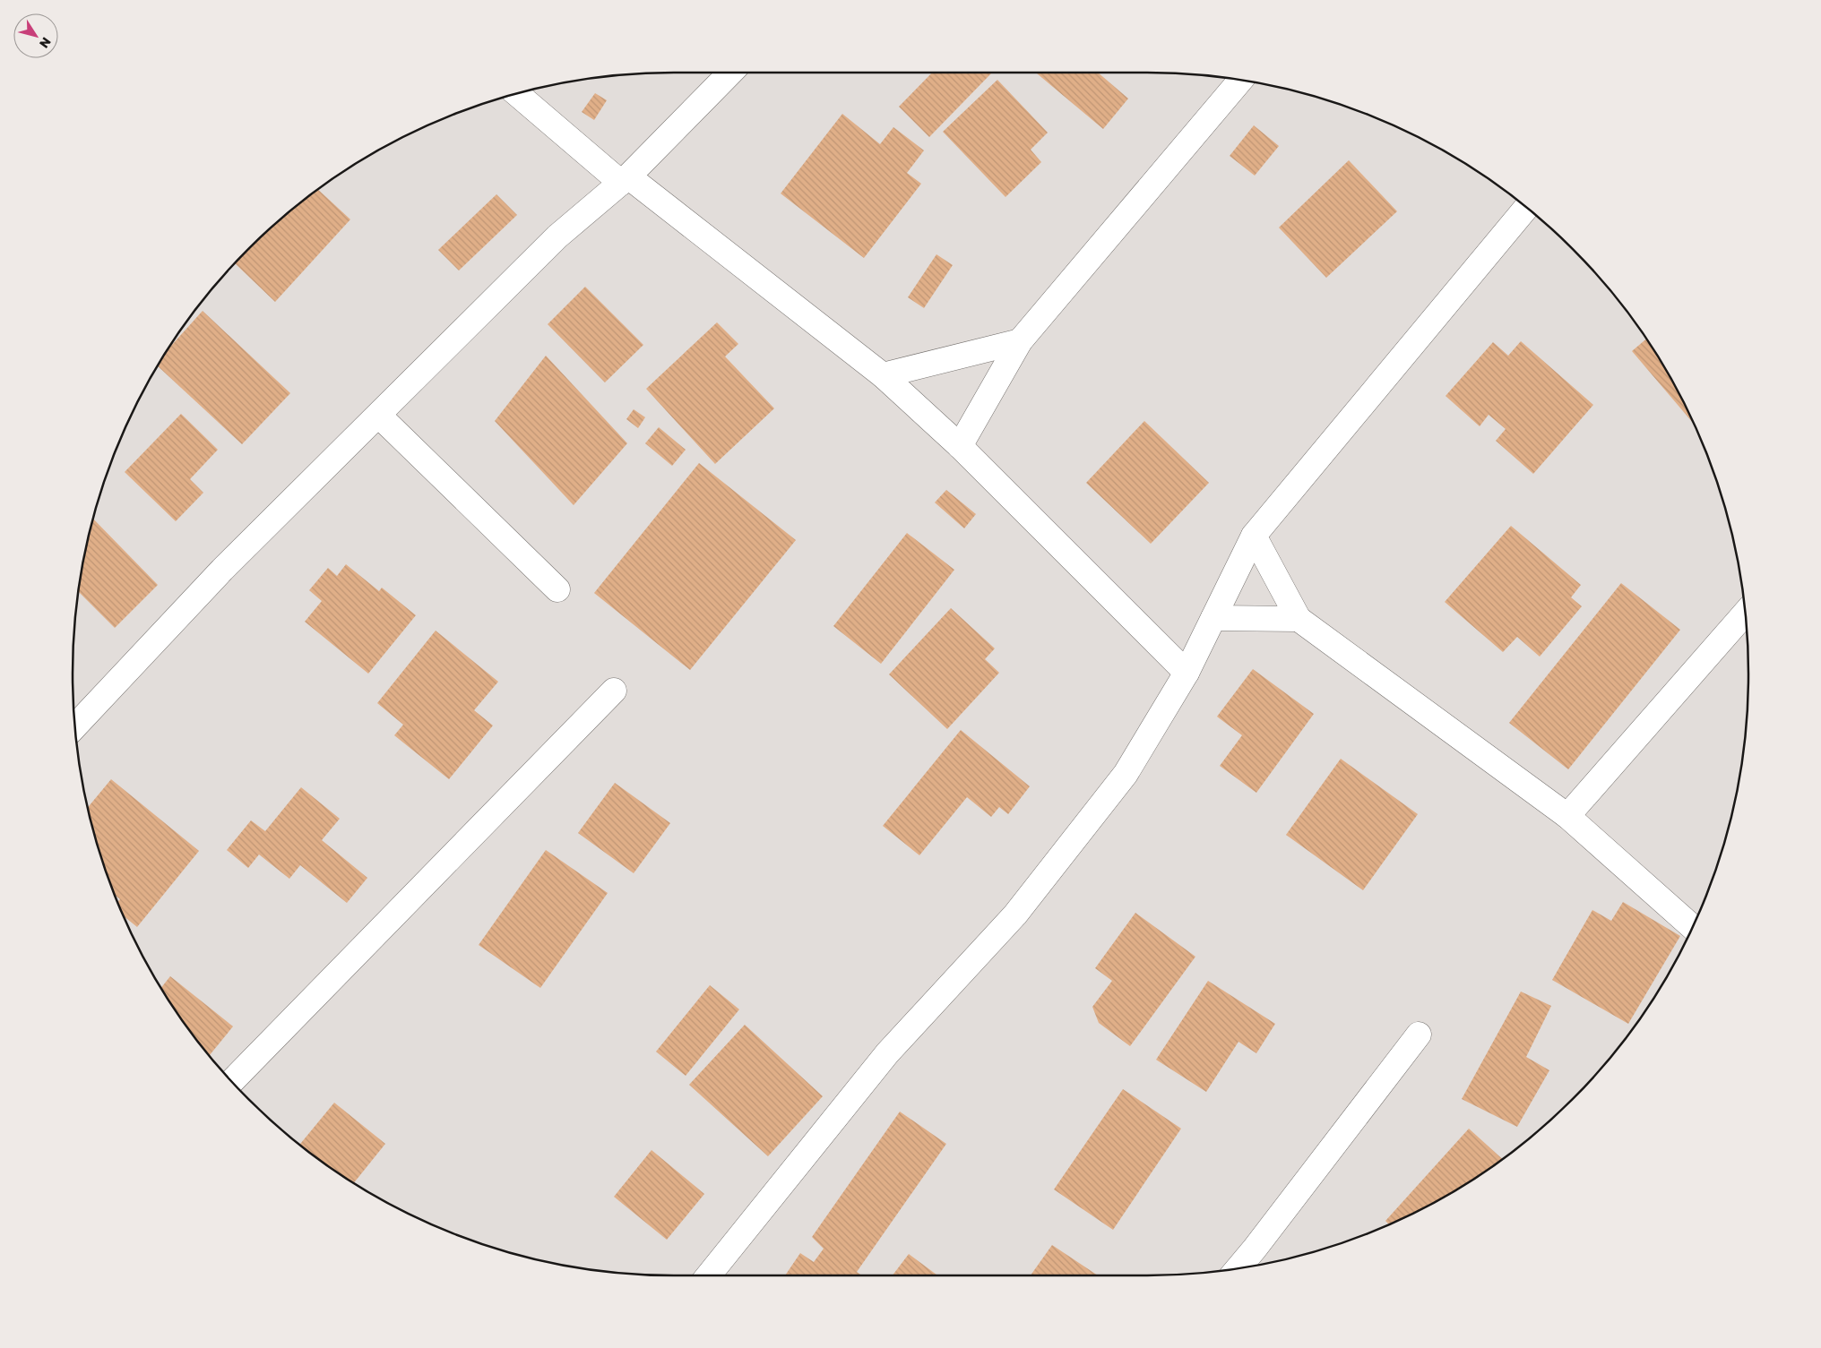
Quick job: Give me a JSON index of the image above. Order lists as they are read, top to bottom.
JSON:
{
  "north": "bottom right"
}
